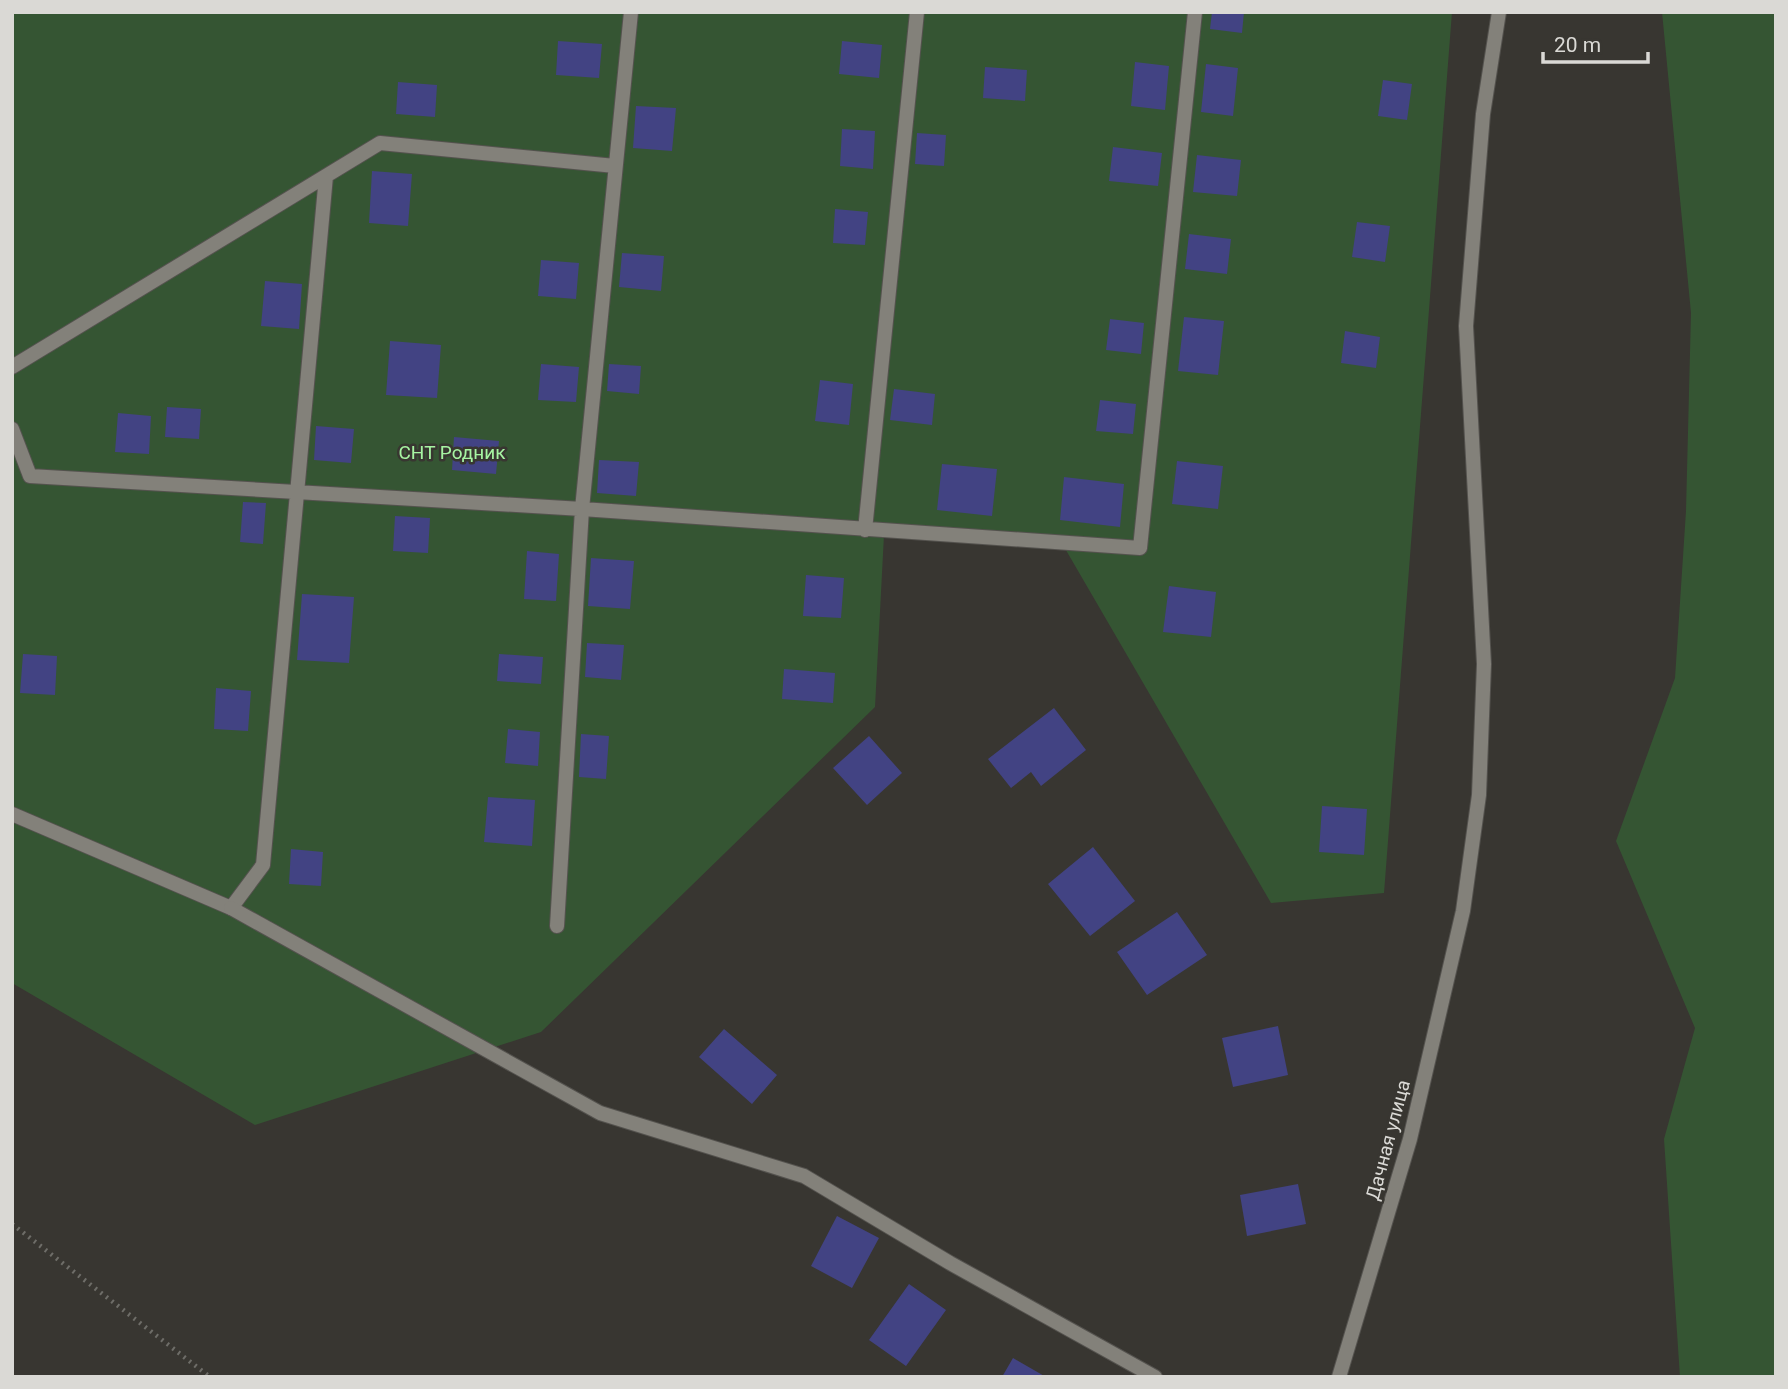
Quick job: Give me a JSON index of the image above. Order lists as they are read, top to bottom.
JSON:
{
  "streets": {
    "street": ["Дачная улица"]
  },
  "parks": ["СНТ Родник"],
  "scale_bar": "20 m"
}
